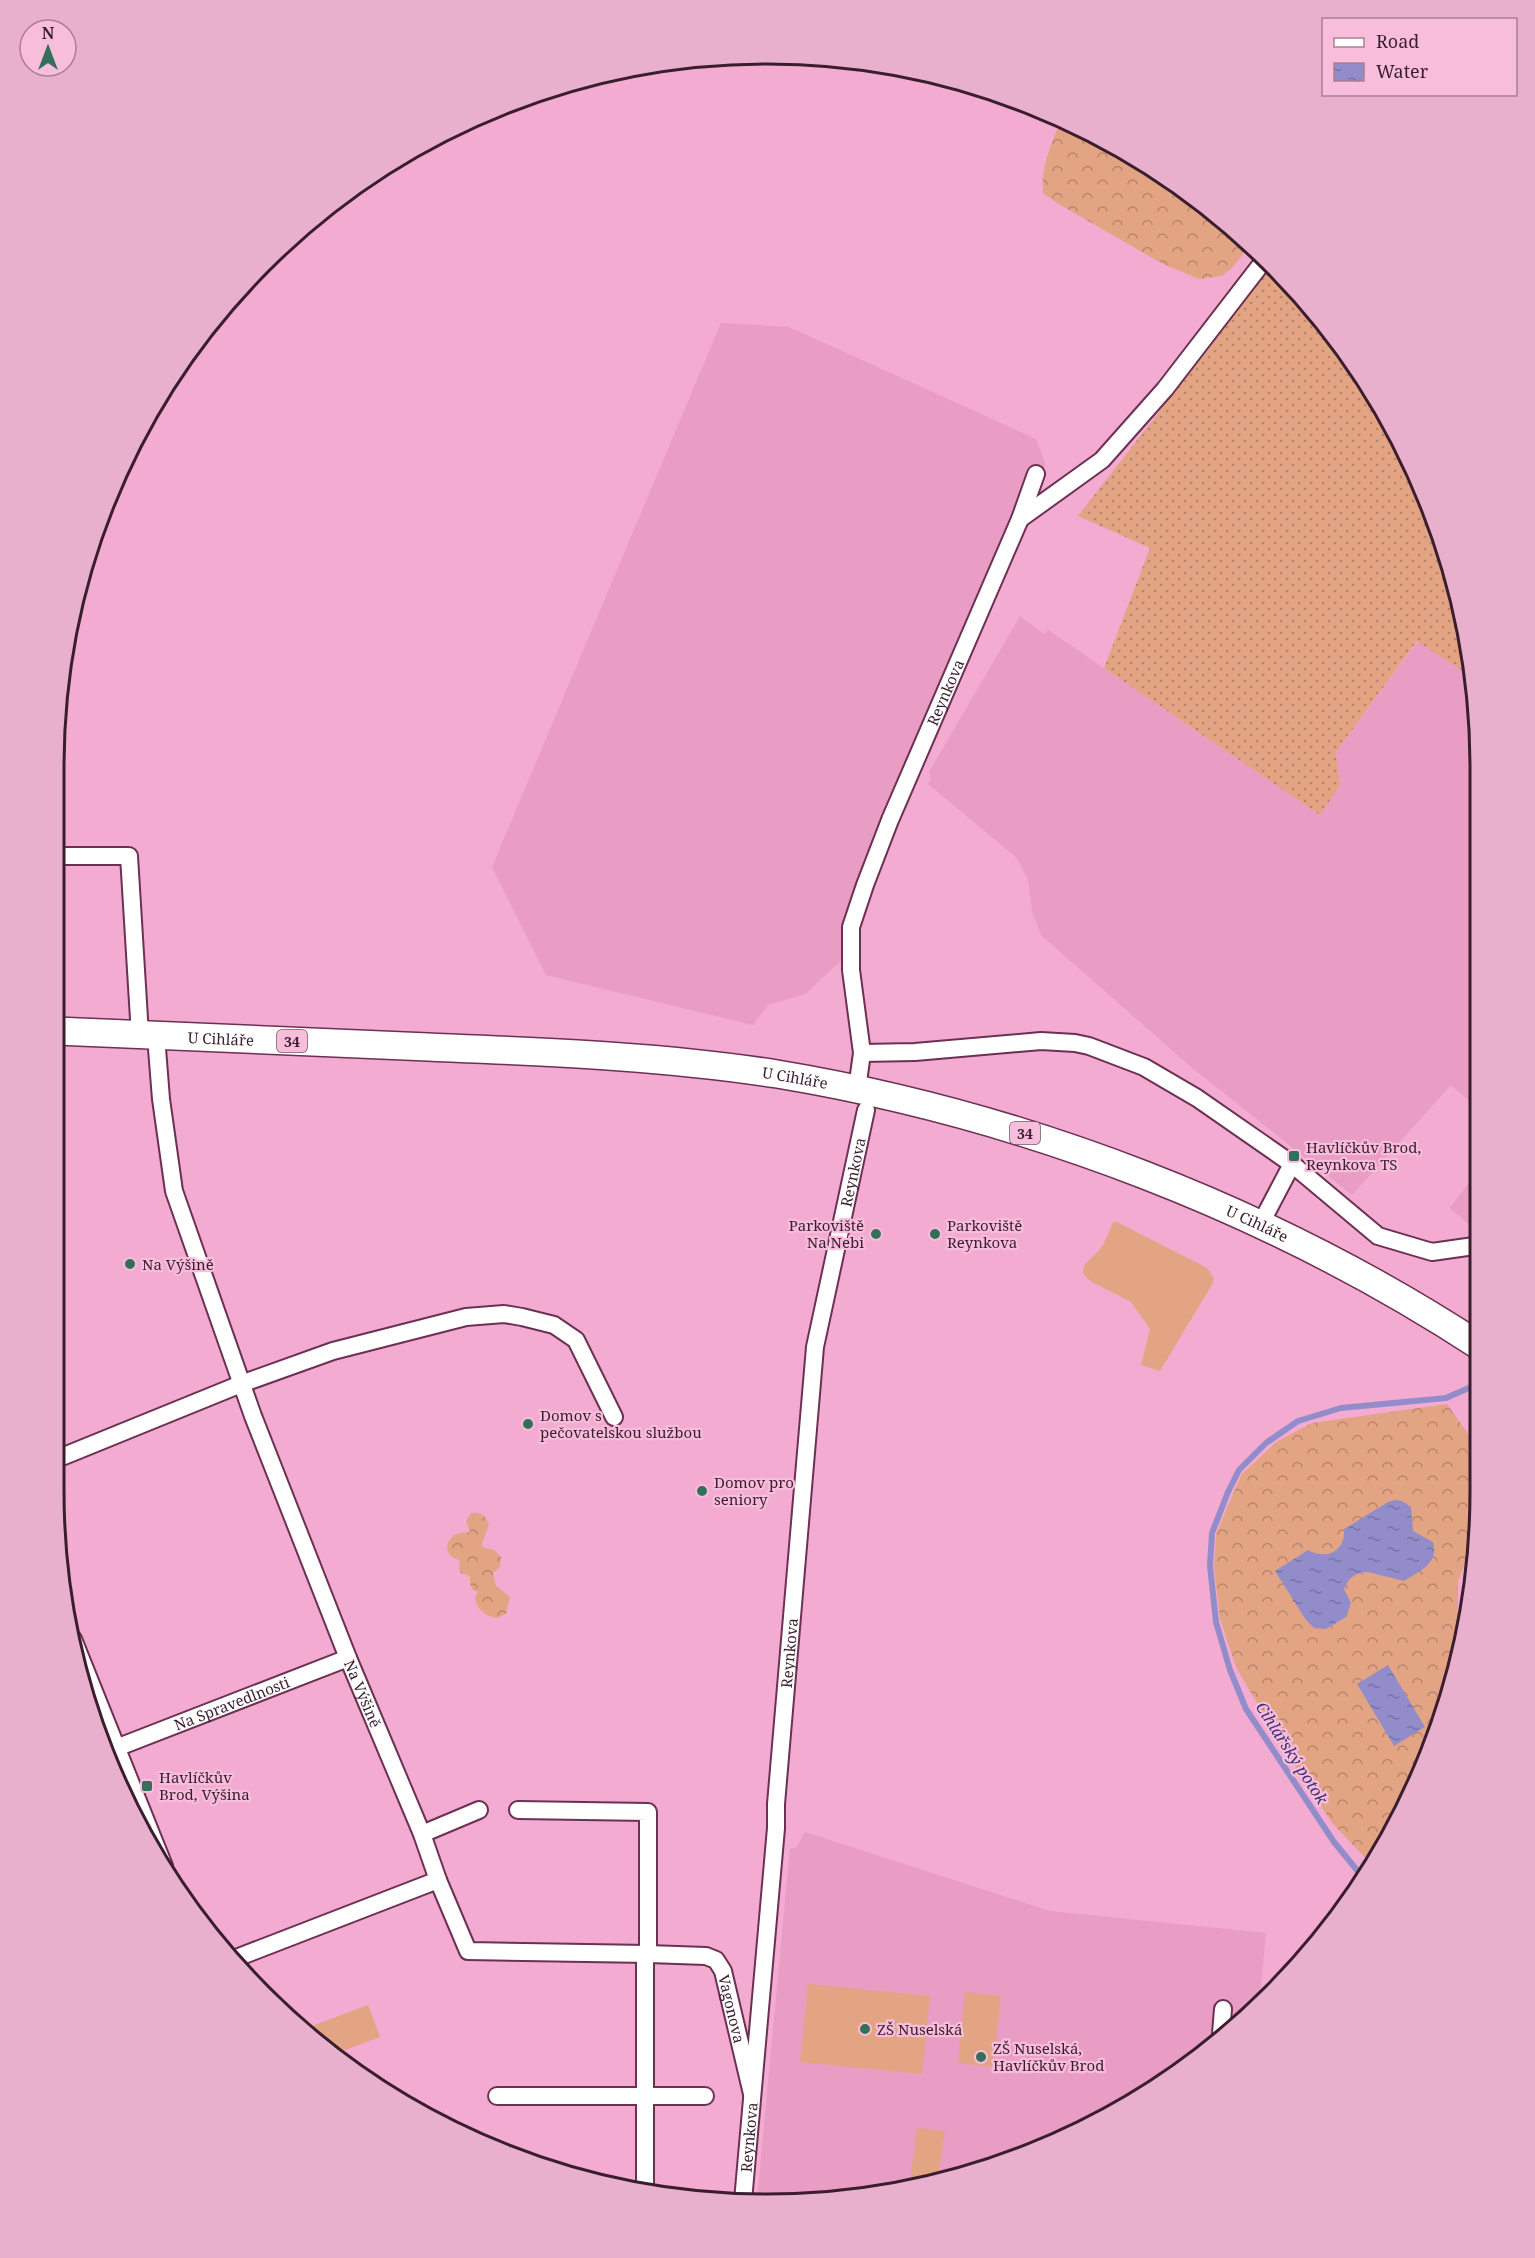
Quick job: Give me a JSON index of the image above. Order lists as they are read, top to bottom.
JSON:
{
  "streets": {
    "main road": ["U Cihláře", "34"],
    "street": [
      "Reynkova",
      "Na Výšině",
      "Na Spravedlnosti",
      "Vagonova"
    ]
  },
  "crossings": [
    ["Reynkova", "U Cihláře"],
    ["Reynkova", "Vagonova"],
    ["U Cihláře", "Na Výšině"],
    ["Na Výšině", "Na Spravedlnosti"],
    ["Na Výšině", "Vagonova"]
  ],
  "water": ["Cihlářský potok"],
  "places": {
    "transit": ["Havlíčkův Brod, Reynkova TS", "Havlíčkův Brod, Výšina"],
    "other": [
      "Parkoviště Na Nebi",
      "Parkoviště Reynkova",
      "Na Výšině",
      "Domov s pečovatelskou službou",
      "Domov pro seniory",
      "ZŠ Nuselská",
      "ZŠ Nuselská, Havlíčkův Brod"
    ]
  },
  "legend": ["Road", "Water"],
  "north": "top"
}
